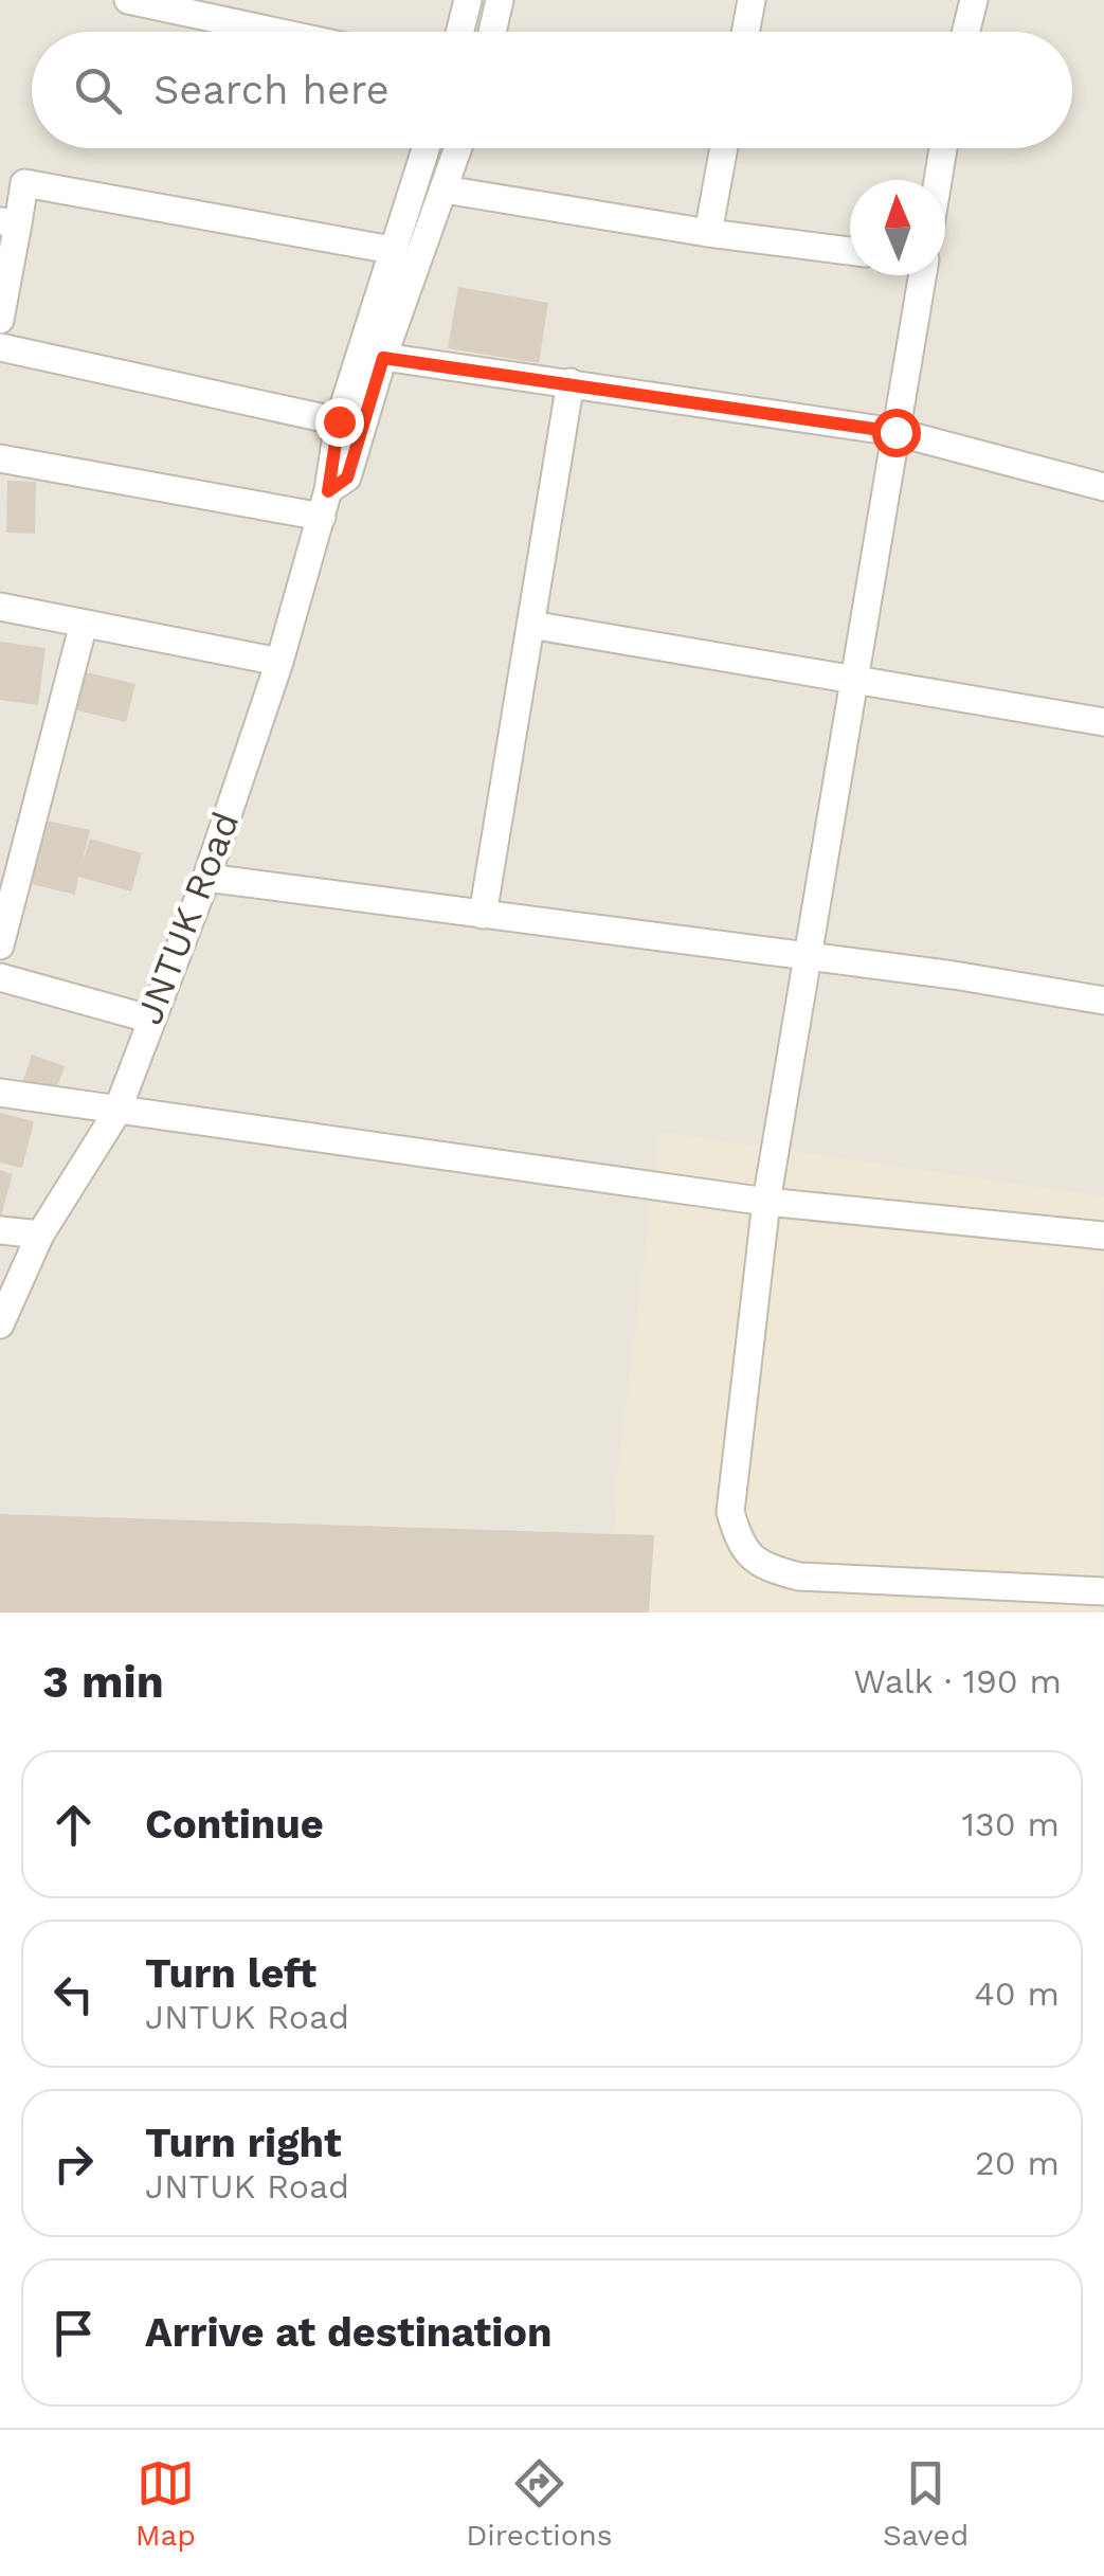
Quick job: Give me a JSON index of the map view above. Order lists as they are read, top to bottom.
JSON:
{
  "streets": {
    "street": ["JNTUK Road"]
  },
  "north": "top",
  "page": {
    "search": "Search here",
    "heading": ["3 min", "Walk · 190 m"],
    "list": [
      ["Continue", "130 m"],
      ["Turn left", "JNTUK Road", "40 m"],
      ["Turn right", "JNTUK Road", "20 m"],
      "Arrive at destination"
    ],
    "nav": ["Map", "Directions", "Saved"]
  }
}
